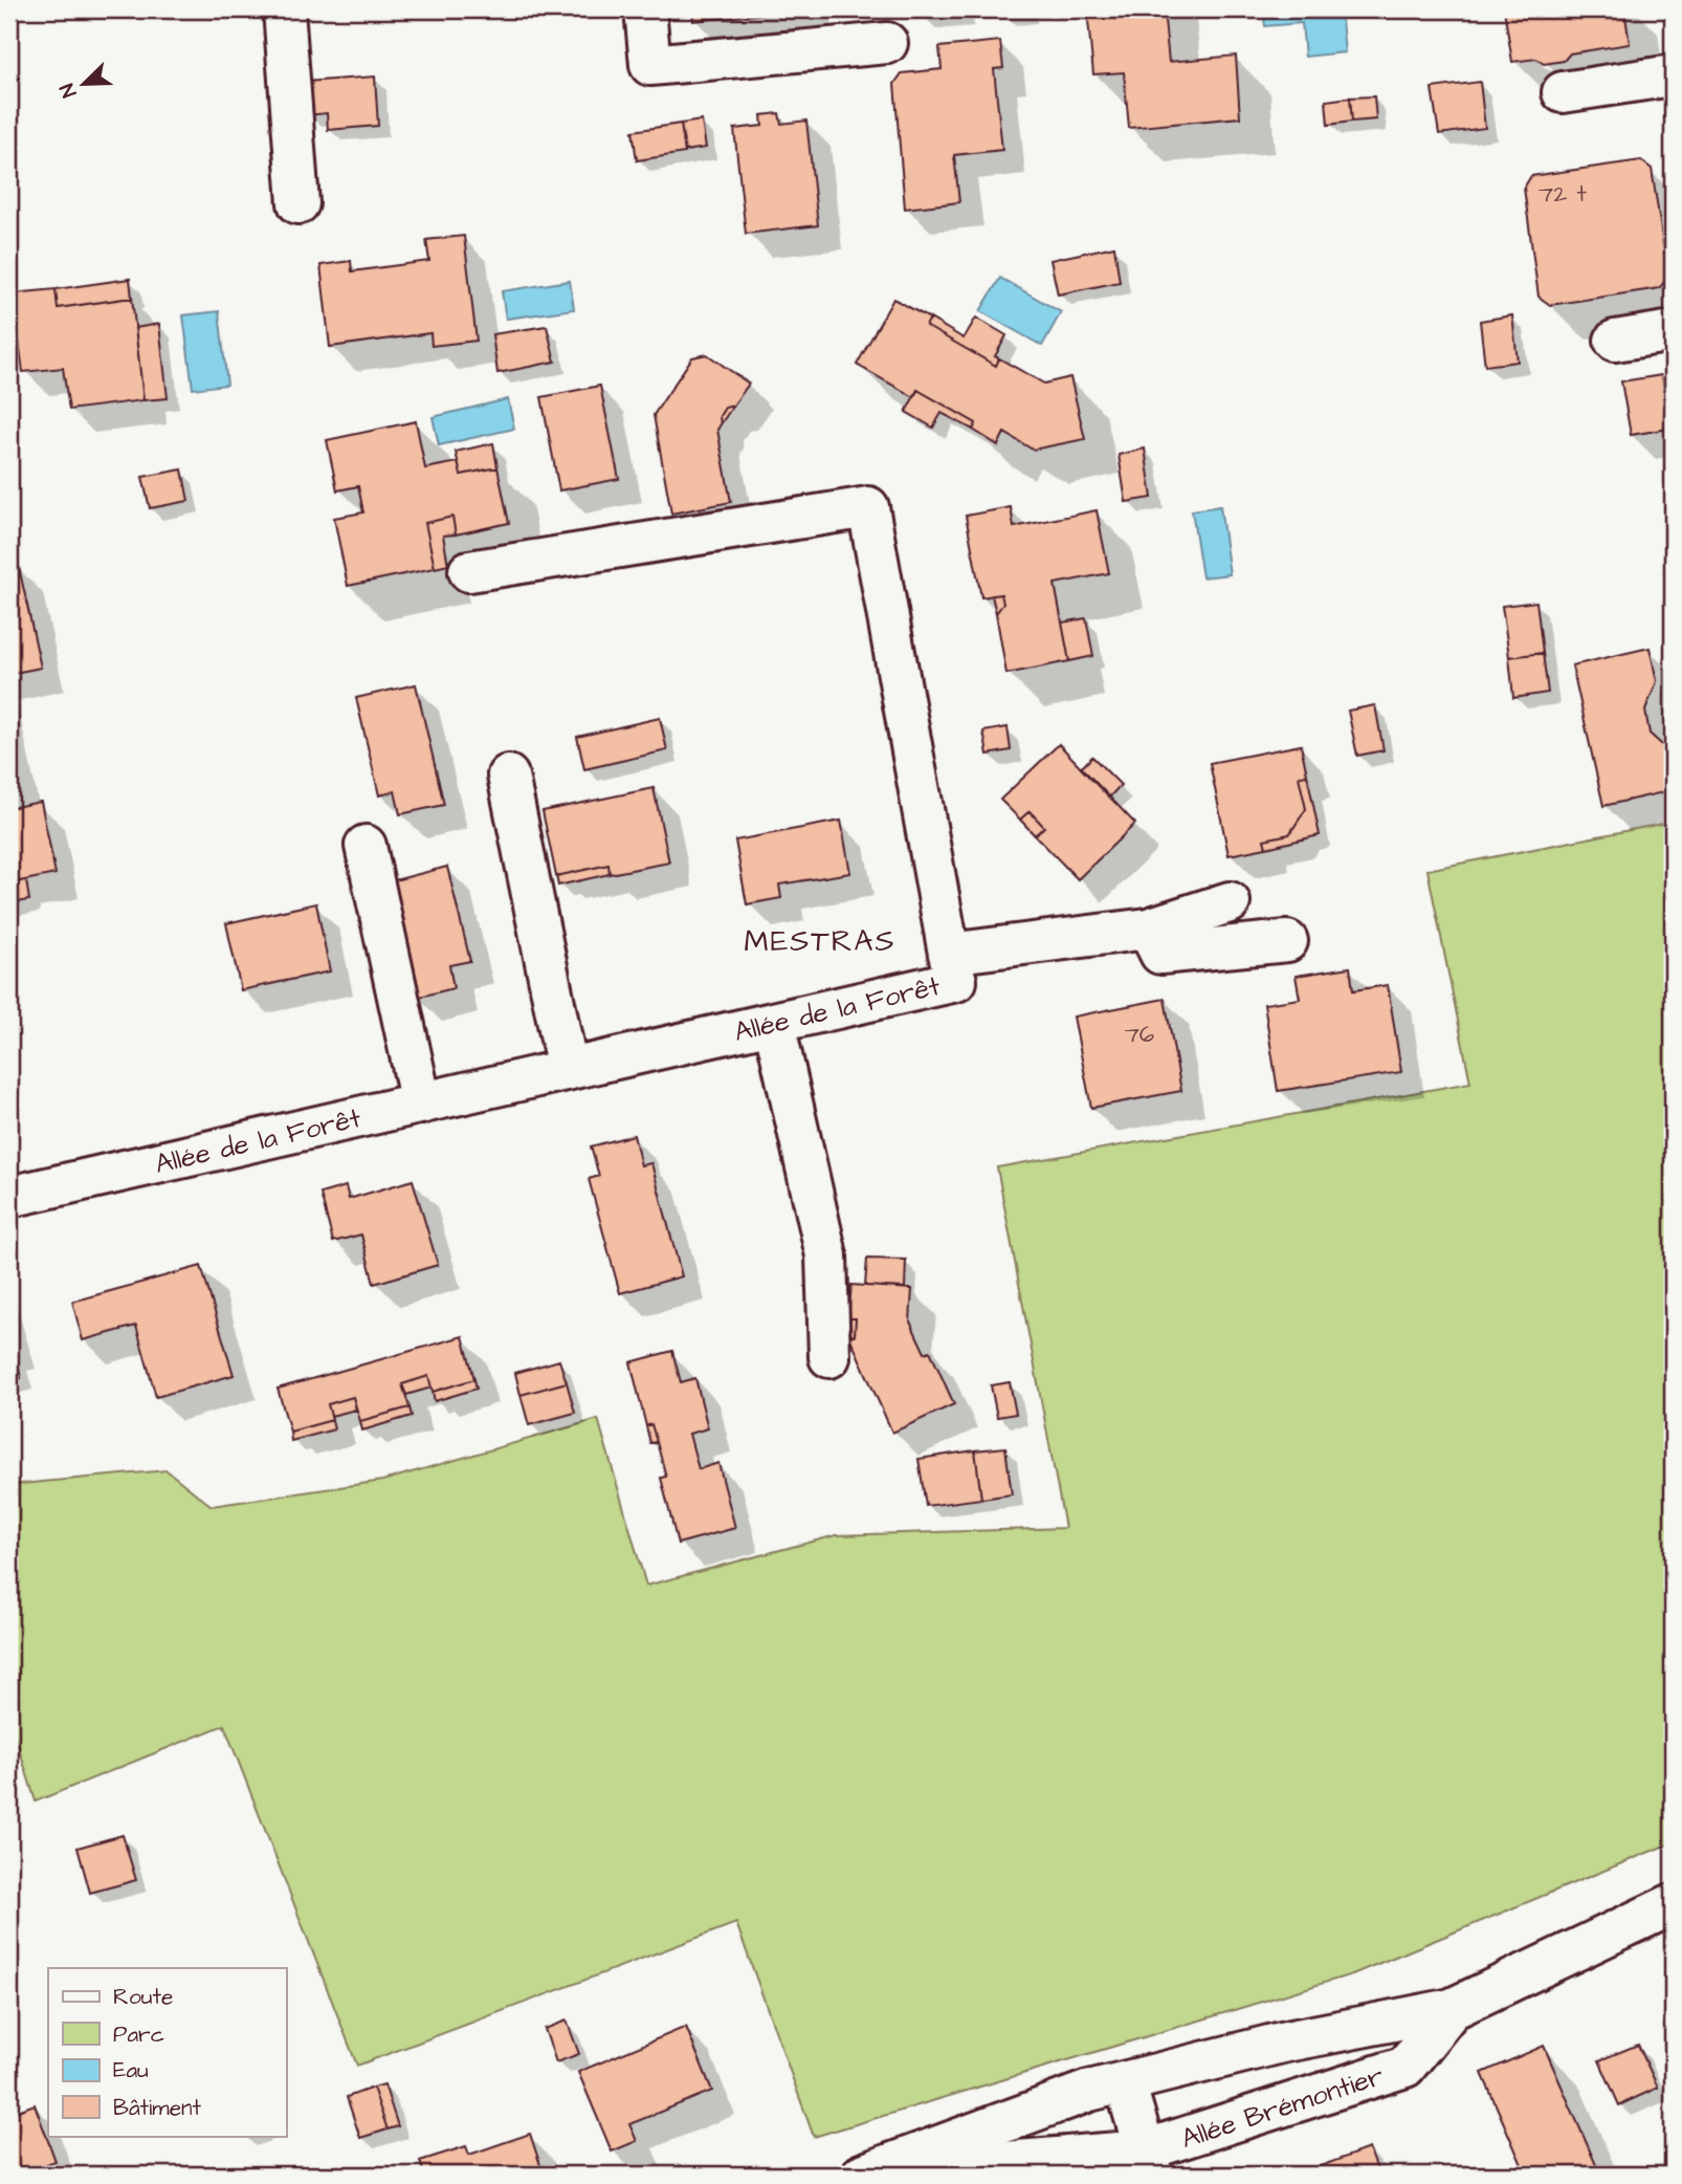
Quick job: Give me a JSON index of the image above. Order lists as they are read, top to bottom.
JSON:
{
  "streets": {
    "street": ["Allée de la Forêt", "Allée Brémontier"]
  },
  "districts": ["MESTRAS"],
  "house_numbers": ["72 t", "76"],
  "legend": [
    "Route",
    "Parc",
    "Eau",
    "Bâtiment"
  ],
  "north": "bottom left"
}
